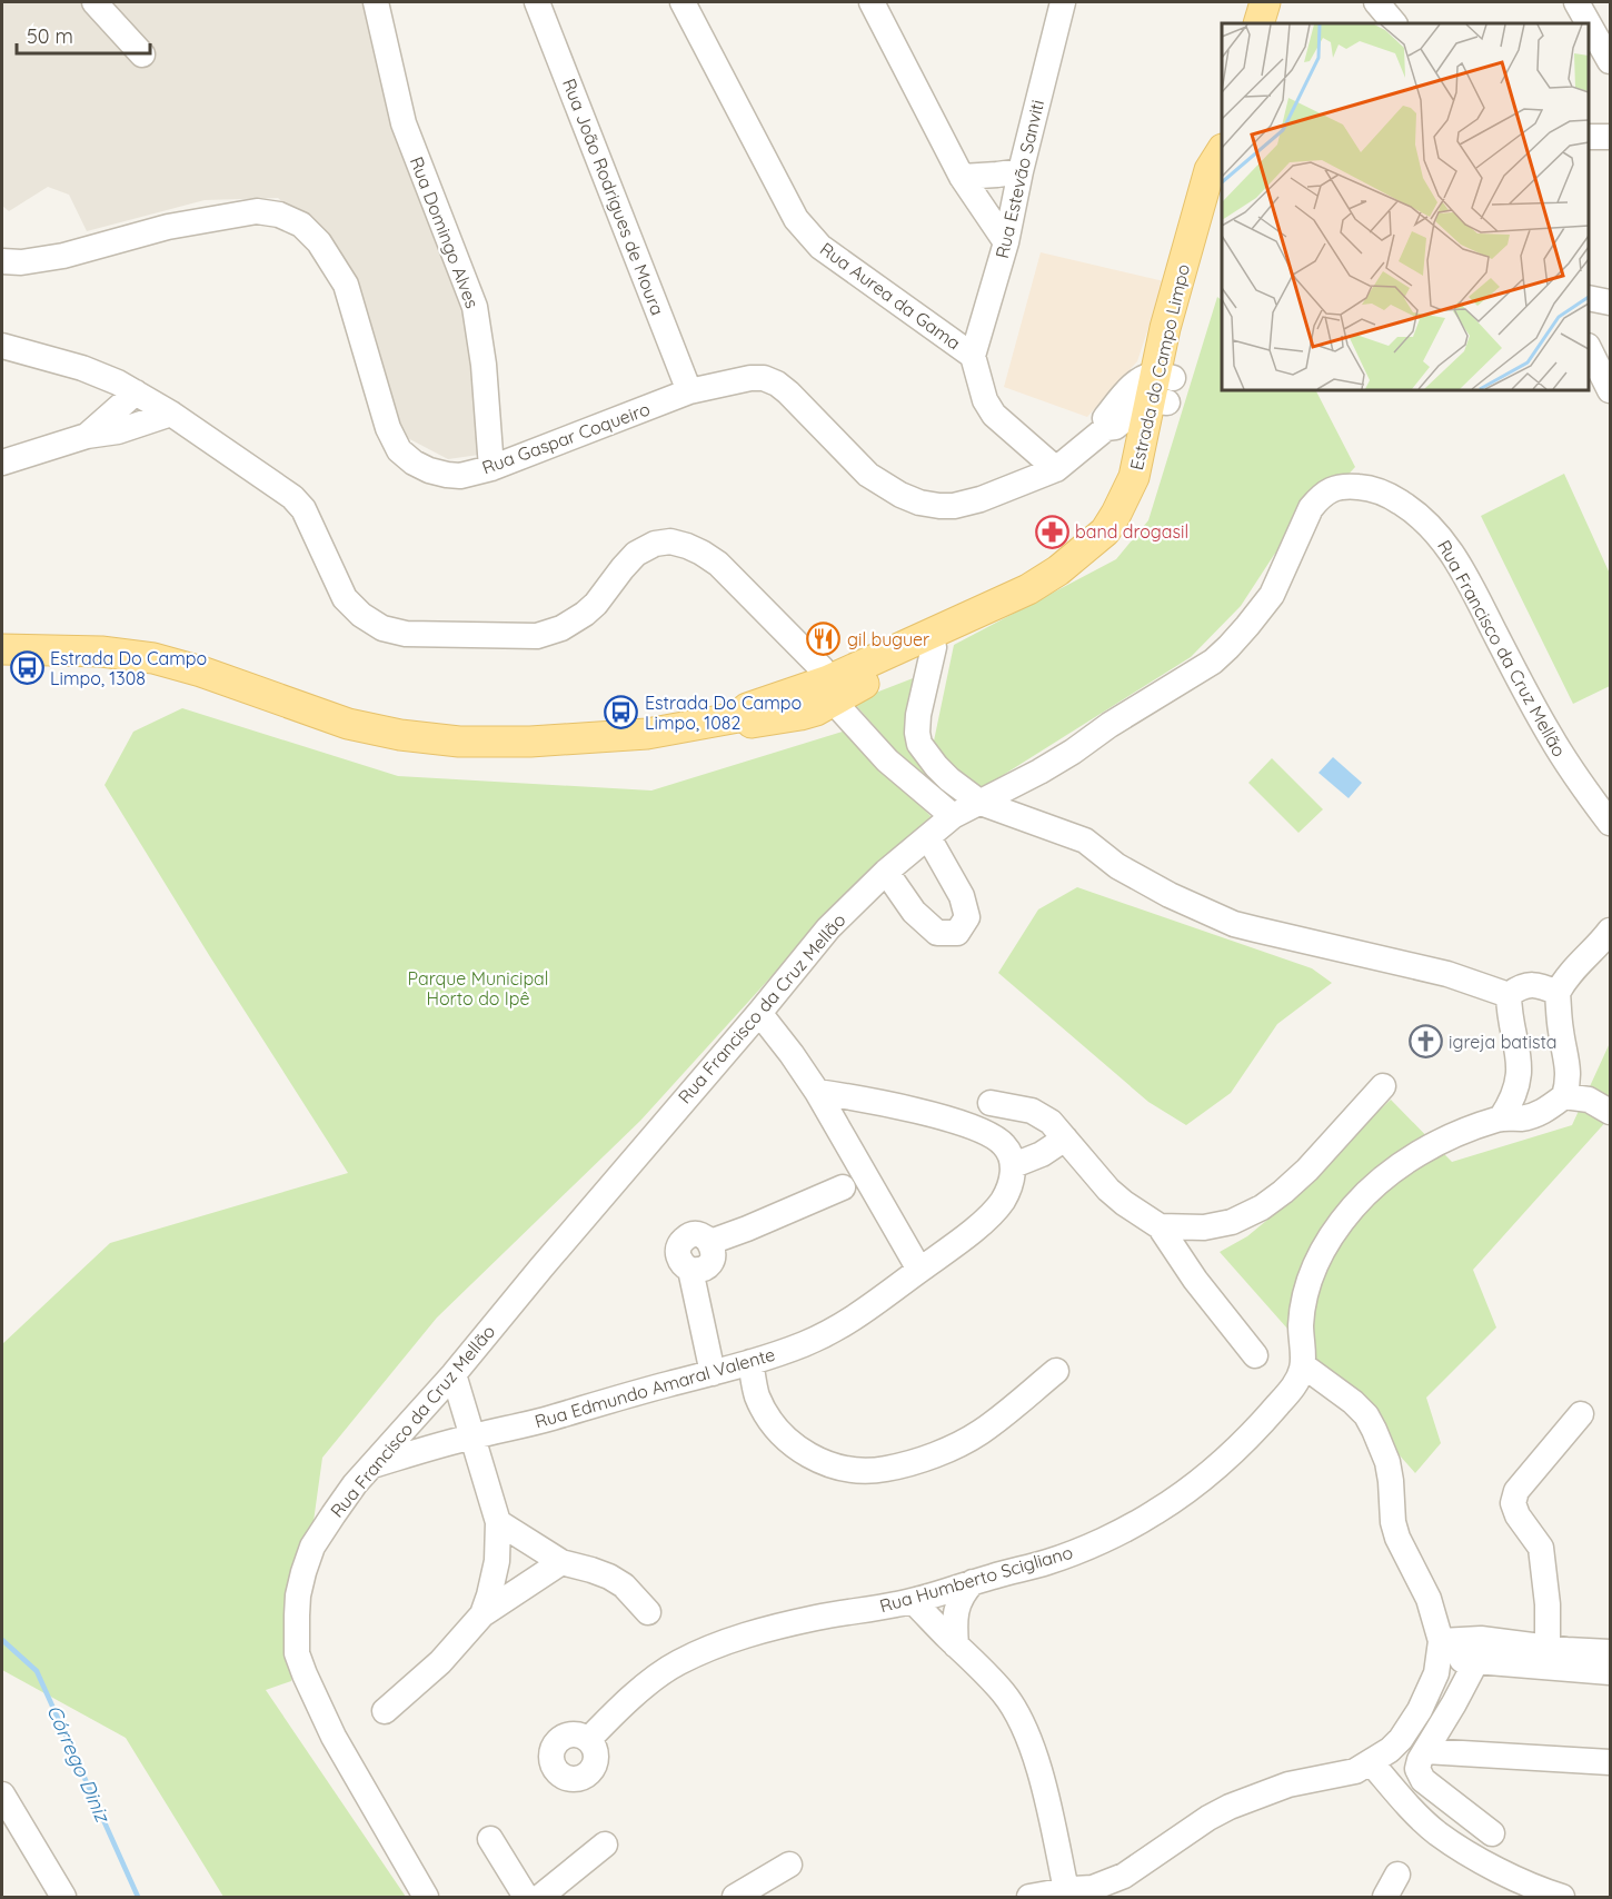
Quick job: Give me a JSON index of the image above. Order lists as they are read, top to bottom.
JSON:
{
  "streets": {
    "main road": ["Estrada do Campo Limpo"],
    "street": [
      "Rua Estevão Sanviti",
      "Rua João Rodrigues de Moura",
      "Rua Domingo Alves",
      "Rua Aurea da Gama",
      "Rua Gaspar Coqueiro",
      "Rua Francisco da Cruz Mellão",
      "Rua Edmundo Amaral Valente",
      "Rua Humberto Scigliano"
    ]
  },
  "crossings": [
    ["Rua Estevão Sanviti", "Rua Aurea da Gama"],
    ["Rua João Rodrigues de Moura", "Rua Gaspar Coqueiro"],
    ["Rua Domingo Alves", "Rua Gaspar Coqueiro"],
    ["Rua Aurea da Gama", "Rua Gaspar Coqueiro"],
    ["Estrada do Campo Limpo", "Rua Gaspar Coqueiro"],
    ["Rua Francisco da Cruz Mellão", "Rua Edmundo Amaral Valente"]
  ],
  "water": ["Córrego Diniz"],
  "parks": ["Parque Municipal Horto do Ipê"],
  "places": {
    "pharmacy": ["band drogasil"],
    "restaurant": ["gil buguer"],
    "bus stop": ["Estrada Do Campo Limpo, 1308", "Estrada Do Campo Limpo, 1082"],
    "church": ["igreja batista"]
  },
  "scale_bar": "50 m"
}
